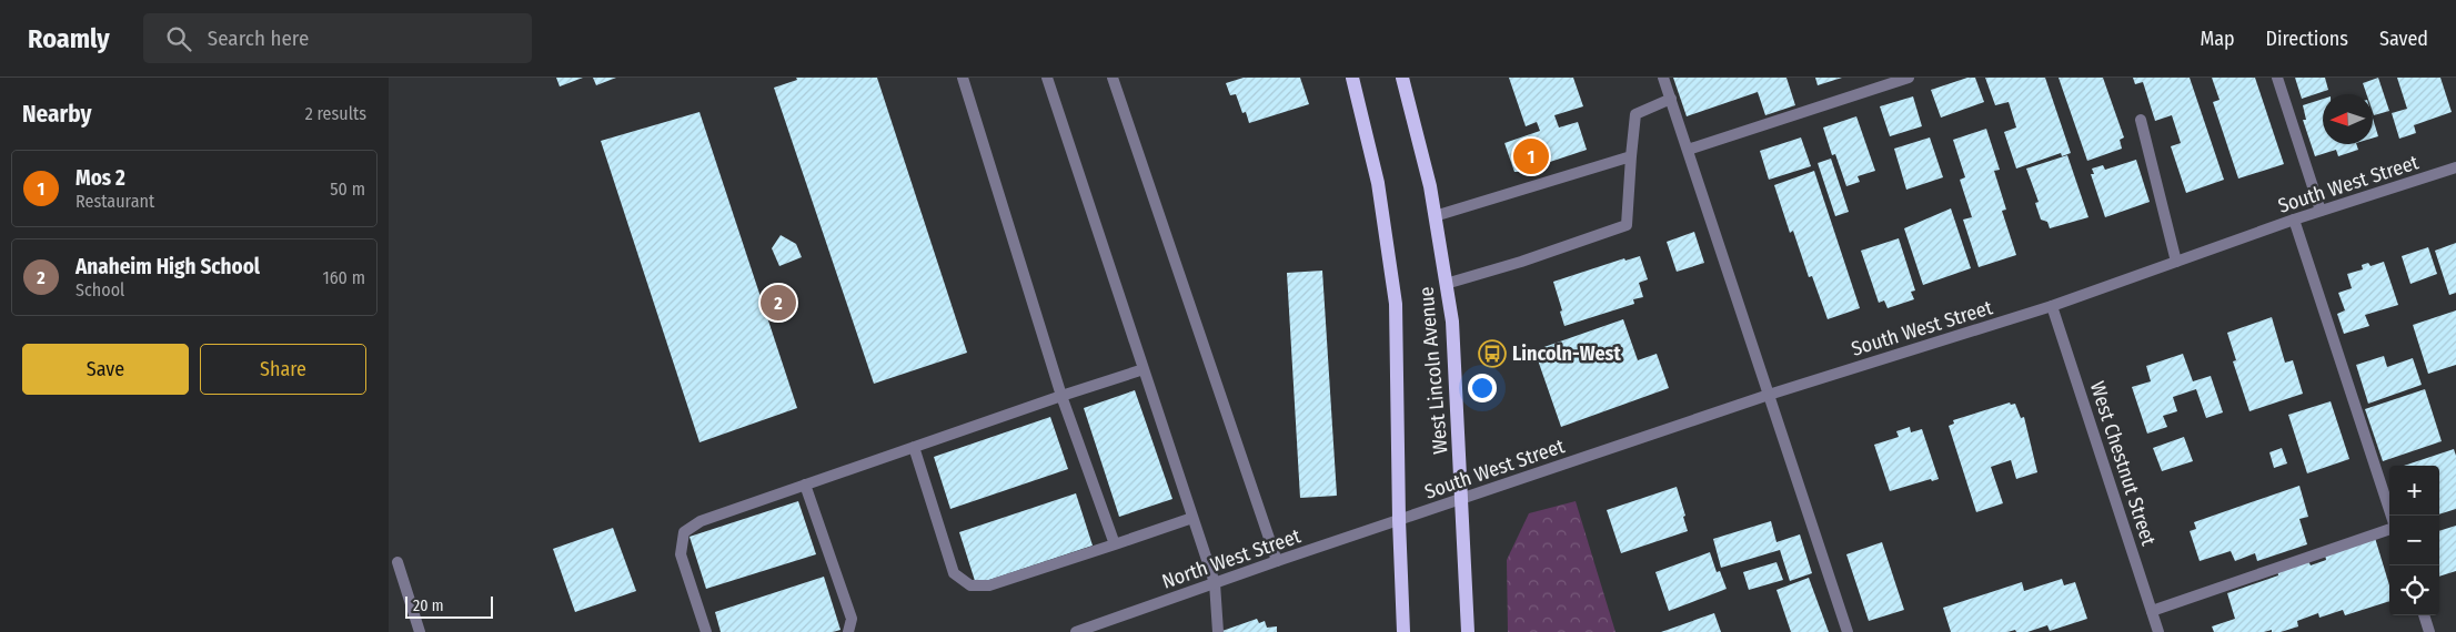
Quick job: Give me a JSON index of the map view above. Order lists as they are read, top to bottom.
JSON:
{
  "streets": {
    "main road": ["West Lincoln Avenue"],
    "street": ["South West Street", "West Chestnut Street", "North West Street"]
  },
  "crossings": [
    ["South West Street", "West Lincoln Avenue"],
    ["South West Street", "West Chestnut Street"],
    ["South West Street", "North West Street"],
    ["West Lincoln Avenue", "North West Street"]
  ],
  "places": {
    "bus stop": ["Lincoln-West"]
  },
  "scale_bar": "20 m",
  "north": "left",
  "page": {
    "header": "Roamly",
    "search": "Search here",
    "nav": ["Map", "Directions", "Saved"],
    "heading": ["Nearby", "2 results"],
    "pins": ["1", "2"],
    "list": [
      {
        "mark": "1",
        "name": "Mos 2",
        "note": "Restaurant",
        "value": "50 m"
      },
      {
        "mark": "2",
        "name": "Anaheim High School",
        "note": "School",
        "value": "160 m"
      }
    ],
    "buttons": ["Save", "Share"],
    "map_buttons": ["+", "−"],
    "scale": "20 m"
  }
}
